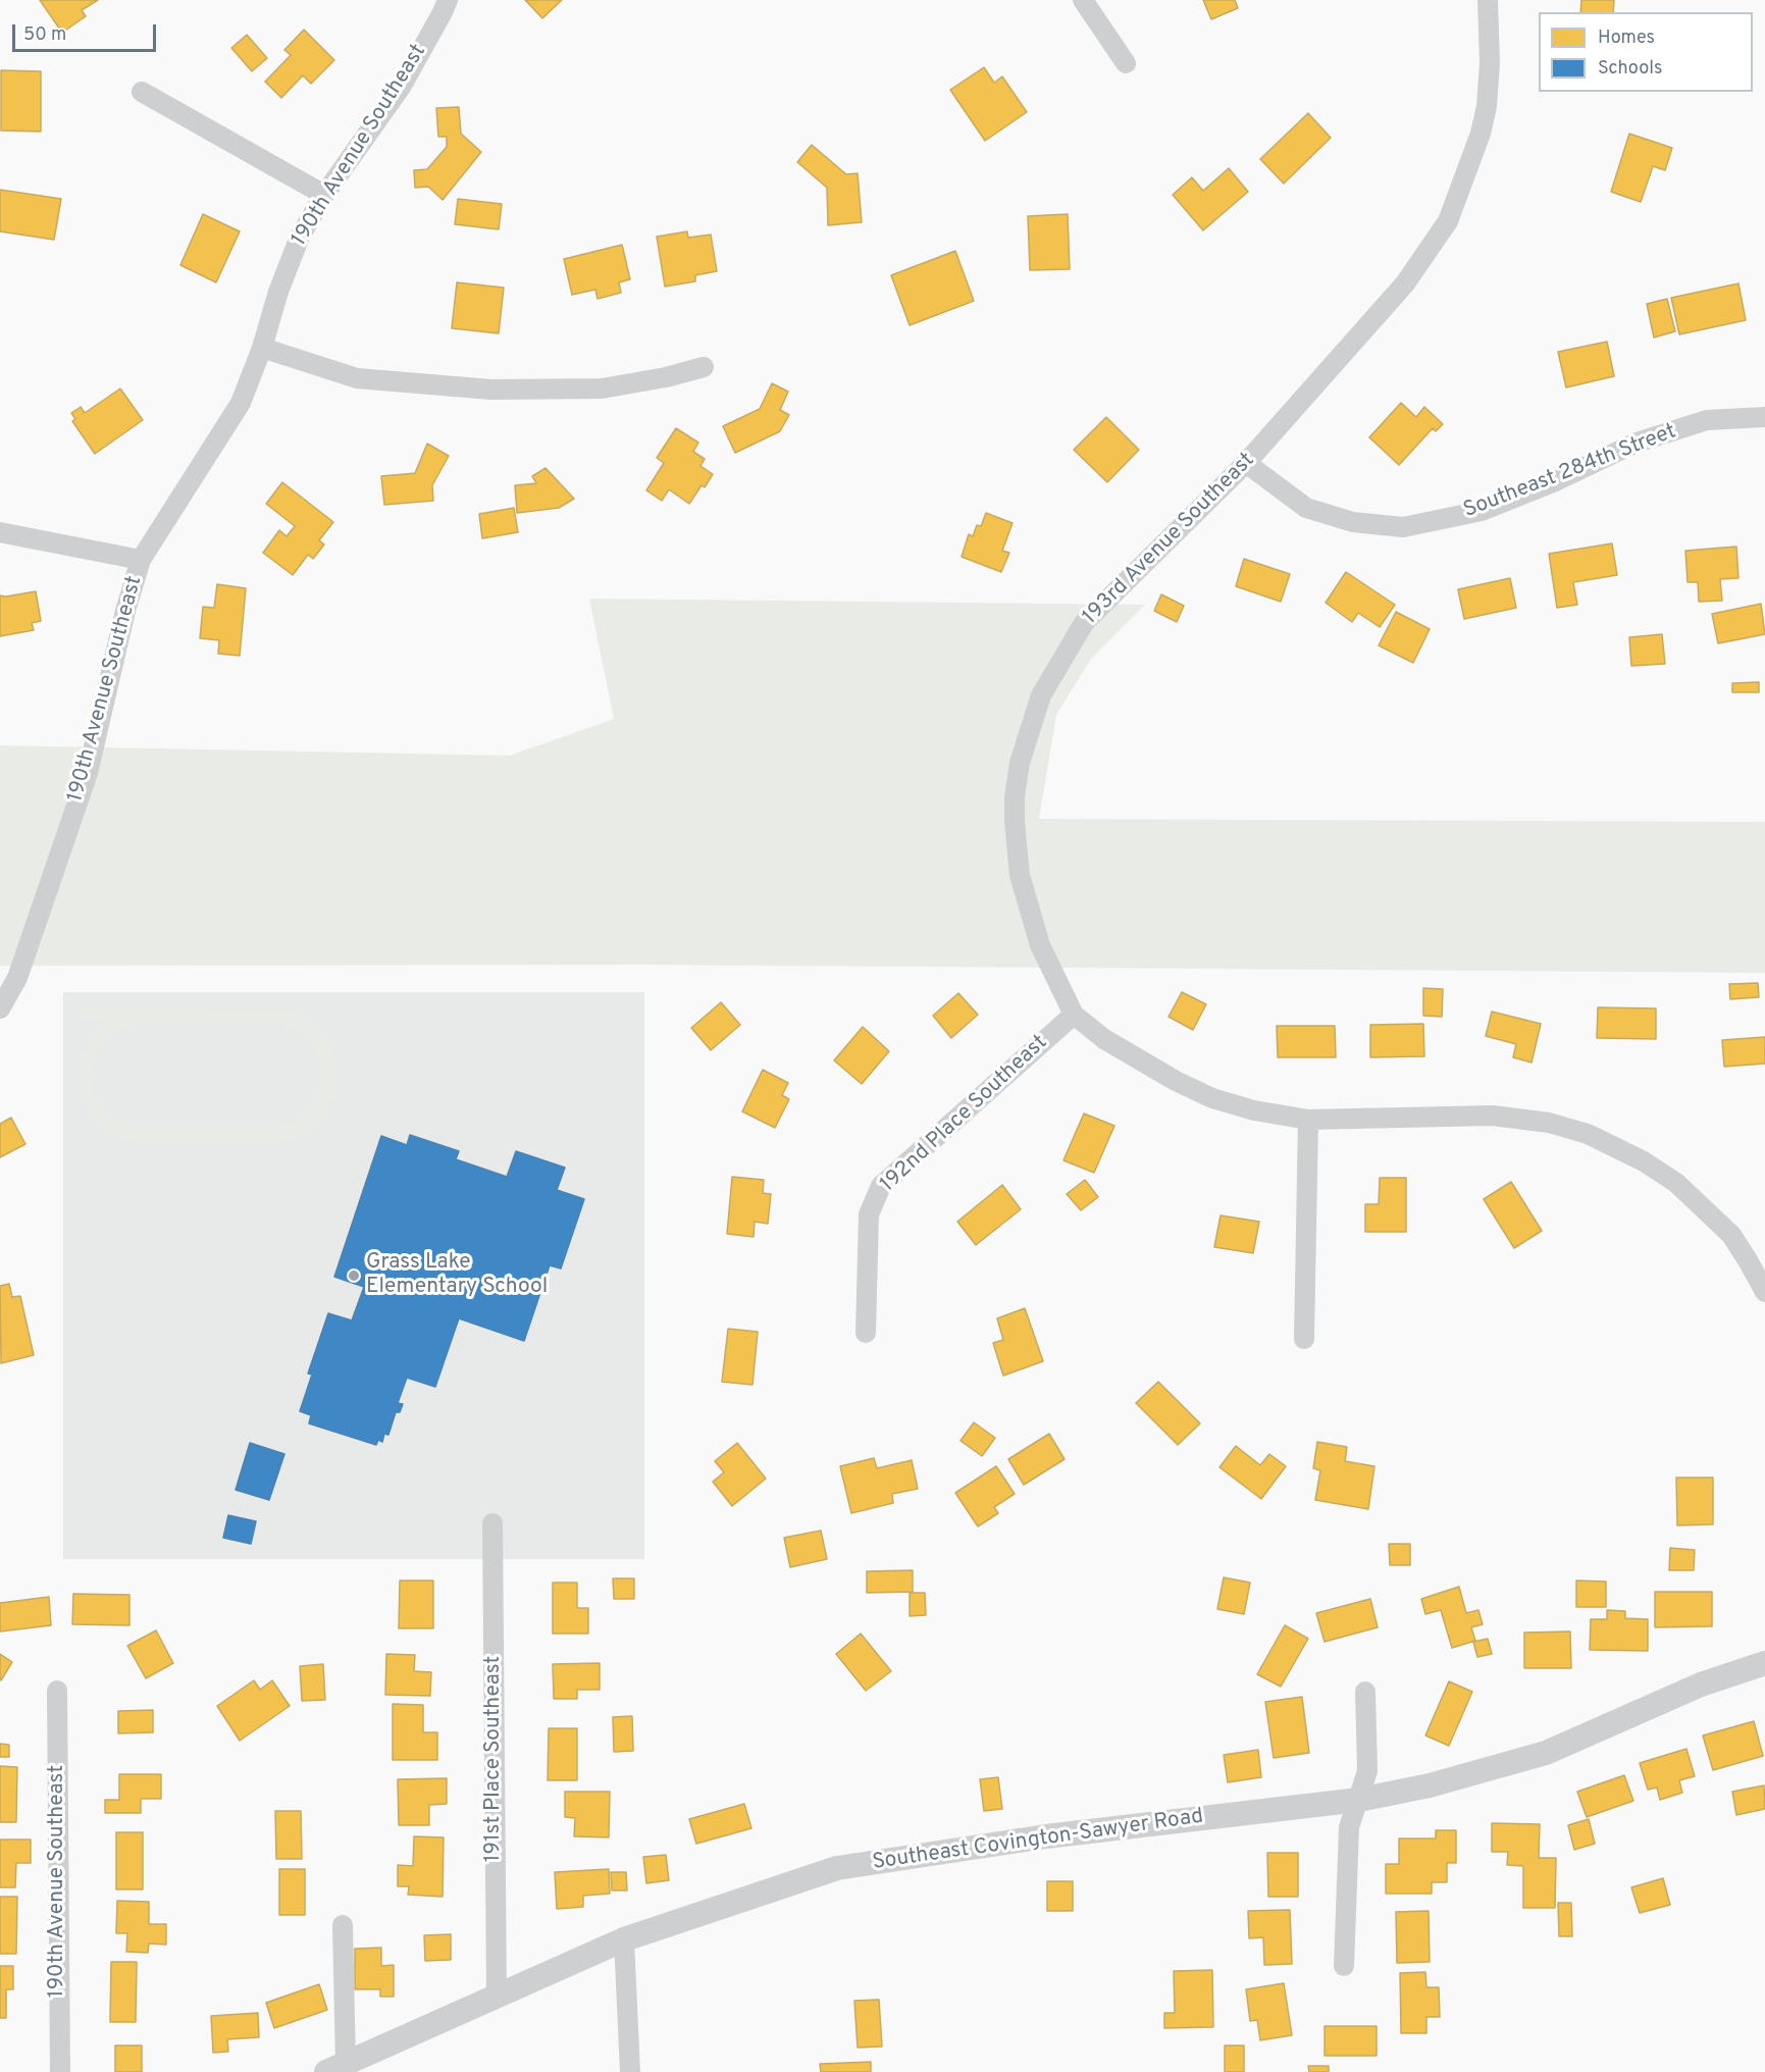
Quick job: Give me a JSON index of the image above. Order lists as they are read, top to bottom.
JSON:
{
  "streets": {
    "street": [
      "190th Avenue Southeast",
      "Southeast 284th Street",
      "193rd Avenue Southeast",
      "192nd Place Southeast",
      "191st Place Southeast",
      "Southeast Covington-Sawyer Road"
    ]
  },
  "crossings": [
    ["Southeast 284th Street", "193rd Avenue Southeast"],
    ["193rd Avenue Southeast", "192nd Place Southeast"],
    ["191st Place Southeast", "Southeast Covington-Sawyer Road"]
  ],
  "places": ["Grass Lake Elementary School"],
  "legend": ["Homes", "Schools"],
  "scale_bar": "50 m"
}
